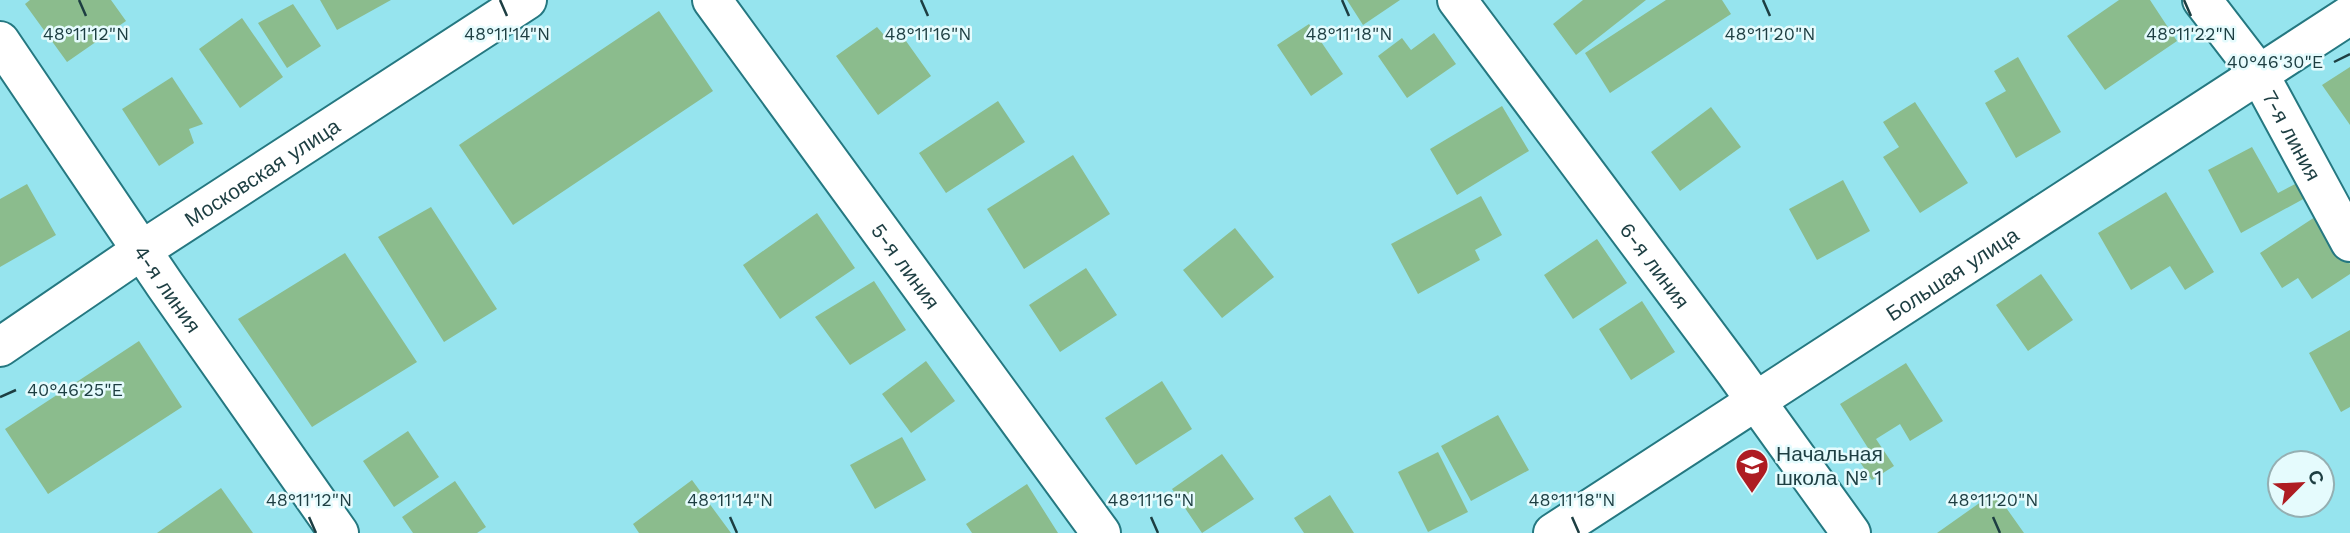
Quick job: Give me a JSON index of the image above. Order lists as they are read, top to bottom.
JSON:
{
  "streets": {
    "street": [
      "7-я линия",
      "Московская улица",
      "6-я линия",
      "5-я линия",
      "Большая улица",
      "4-я линия"
    ]
  },
  "crossings": [
    ["7-я линия", "Большая улица"],
    ["Московская улица", "4-я линия"],
    ["6-я линия", "Большая улица"]
  ],
  "places": {
    "school or university": ["Начальная школа № 1"]
  },
  "north": "top right",
  "coordinates": [
    "48°11'12\"N",
    "48°11'14\"N",
    "48°11'16\"N",
    "48°11'18\"N",
    "48°11'22\"N",
    "48°11'20\"N",
    "40°46'30\"E",
    "40°46'25\"E"
  ]
}
